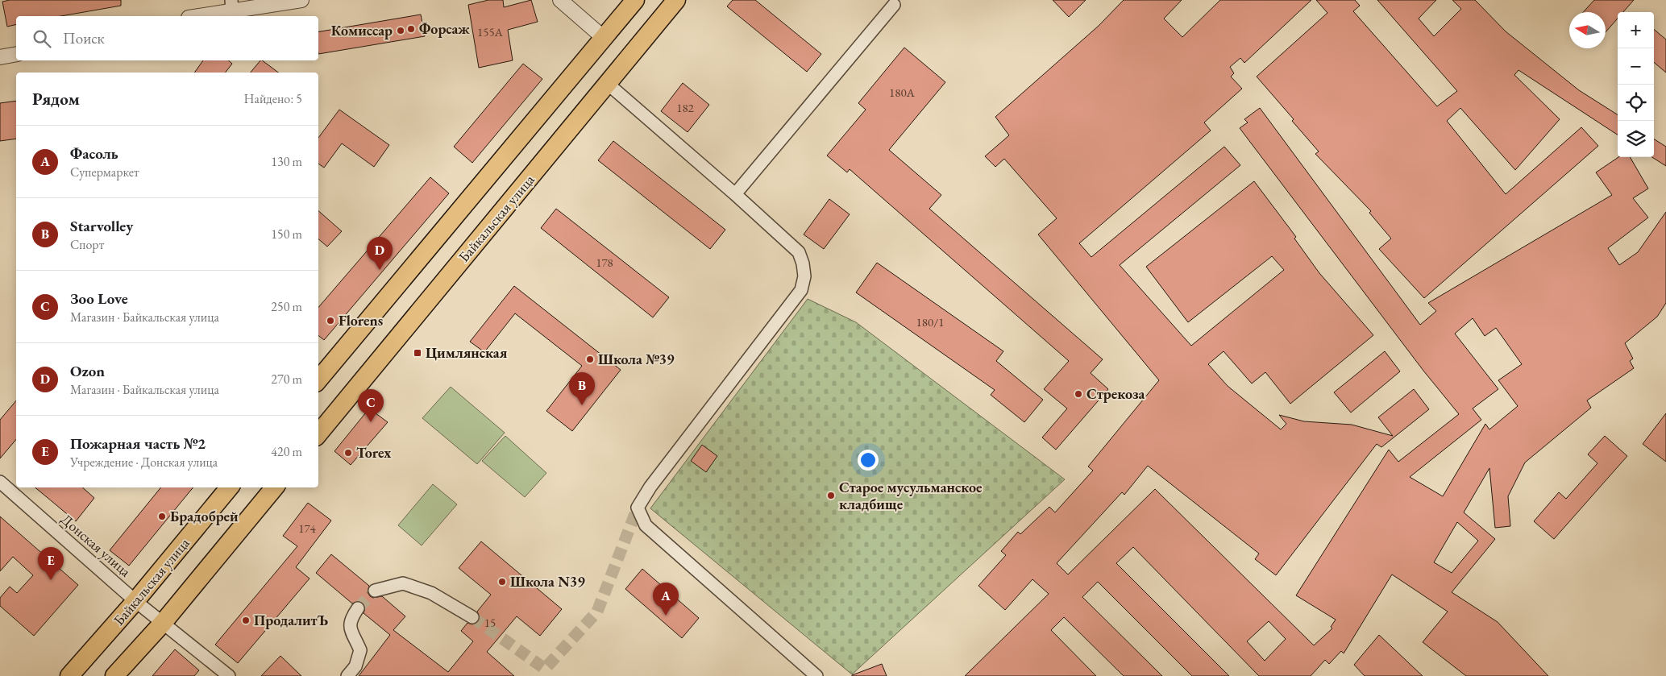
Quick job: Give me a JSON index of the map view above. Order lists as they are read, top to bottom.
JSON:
{
  "streets": {
    "main road": ["Байкальская улица"],
    "street": ["Донская улица"]
  },
  "crossings": [
    ["Байкальская улица", "Донская улица"]
  ],
  "places": {
    "other": [
      "Форсаж",
      "Комиссар",
      "Florens",
      "Школа №39",
      "Стрекоза",
      "Torex",
      "Старое мусульманское кладбище",
      "Брадобрей",
      "Школа N39",
      "ПродалитЪ"
    ],
    "transit": ["Цимлянская"]
  },
  "house_numbers": [
    "155А",
    "180А",
    "182",
    "178",
    "180/1",
    "174",
    "15"
  ],
  "north": "left",
  "page": {
    "map_buttons": ["+", "−"],
    "search": "Поиск",
    "heading": ["Рядом", "Найдено: 5"],
    "list": [
      {
        "mark": "A",
        "name": "Фасоль",
        "note": "Супермаркет",
        "value": "130 m"
      },
      {
        "mark": "B",
        "name": "Starvolley",
        "note": "Спорт",
        "value": "150 m"
      },
      {
        "mark": "C",
        "name": "Зоо Love",
        "note": "Магазин · Байкальская улица",
        "value": "250 m"
      },
      {
        "mark": "D",
        "name": "Ozon",
        "note": "Магазин · Байкальская улица",
        "value": "270 m"
      },
      {
        "mark": "E",
        "name": "Пожарная часть №2",
        "note": "Учреждение · Донская улица",
        "value": "420 m"
      }
    ],
    "pins": [
      "D",
      "B",
      "C",
      "E",
      "A"
    ]
  }
}
